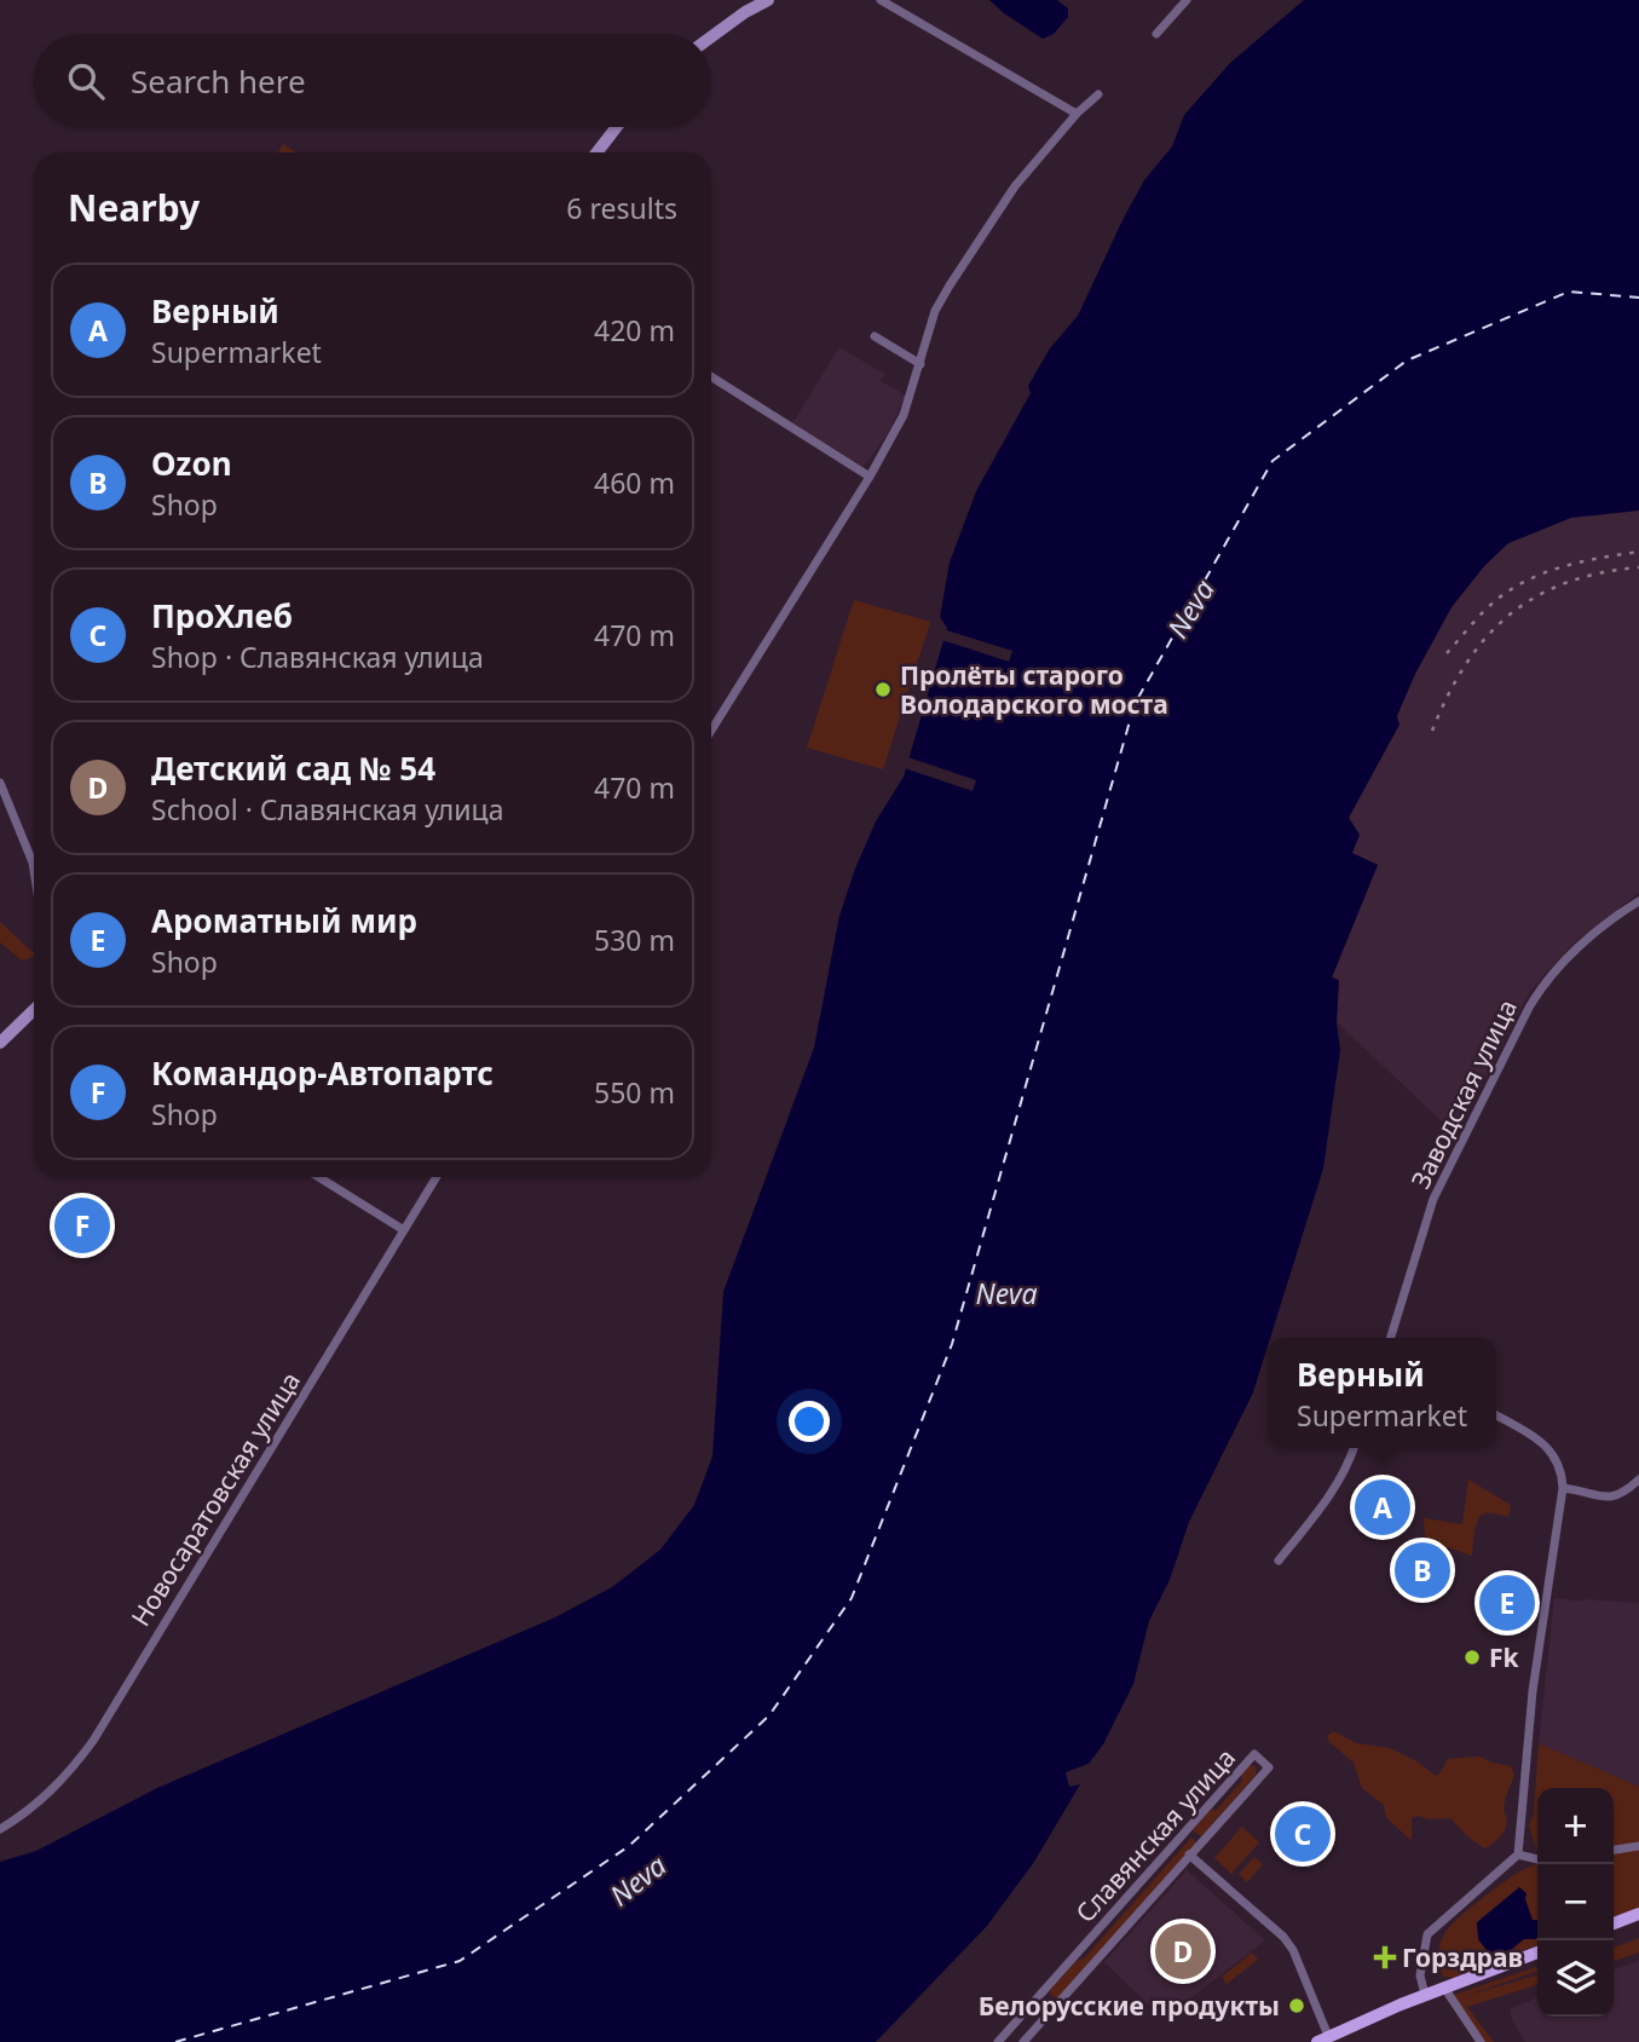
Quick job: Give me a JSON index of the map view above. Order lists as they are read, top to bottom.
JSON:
{
  "streets": {
    "street": ["Заводская улица", "Новосаратовская улица", "Славянская улица"]
  },
  "water": ["Neva"],
  "places": {
    "other": ["Пролёты старого Володарского моста", "Fk", "Белорусские продукты"],
    "health": ["Горздрав"]
  },
  "page": {
    "search": "Search here",
    "heading": ["Nearby", "6 results"],
    "list": [
      {
        "mark": "A",
        "name": "Верный",
        "note": "Supermarket",
        "value": "420 m"
      },
      {
        "mark": "B",
        "name": "Ozon",
        "note": "Shop",
        "value": "460 m"
      },
      {
        "mark": "C",
        "name": "ПроХлеб",
        "note": "Shop · Славянская улица",
        "value": "470 m"
      },
      {
        "mark": "D",
        "name": "Детский сад № 54",
        "note": "School · Славянская улица",
        "value": "470 m"
      },
      {
        "mark": "E",
        "name": "Ароматный мир",
        "note": "Shop",
        "value": "530 m"
      },
      {
        "mark": "F",
        "name": "Командор-Автопартс",
        "note": "Shop",
        "value": "550 m"
      }
    ],
    "pins": [
      "F",
      "A",
      "B",
      "E",
      "C",
      "D"
    ],
    "popup": ["Верный", "Supermarket"],
    "map_buttons": ["+", "−"]
  }
}
